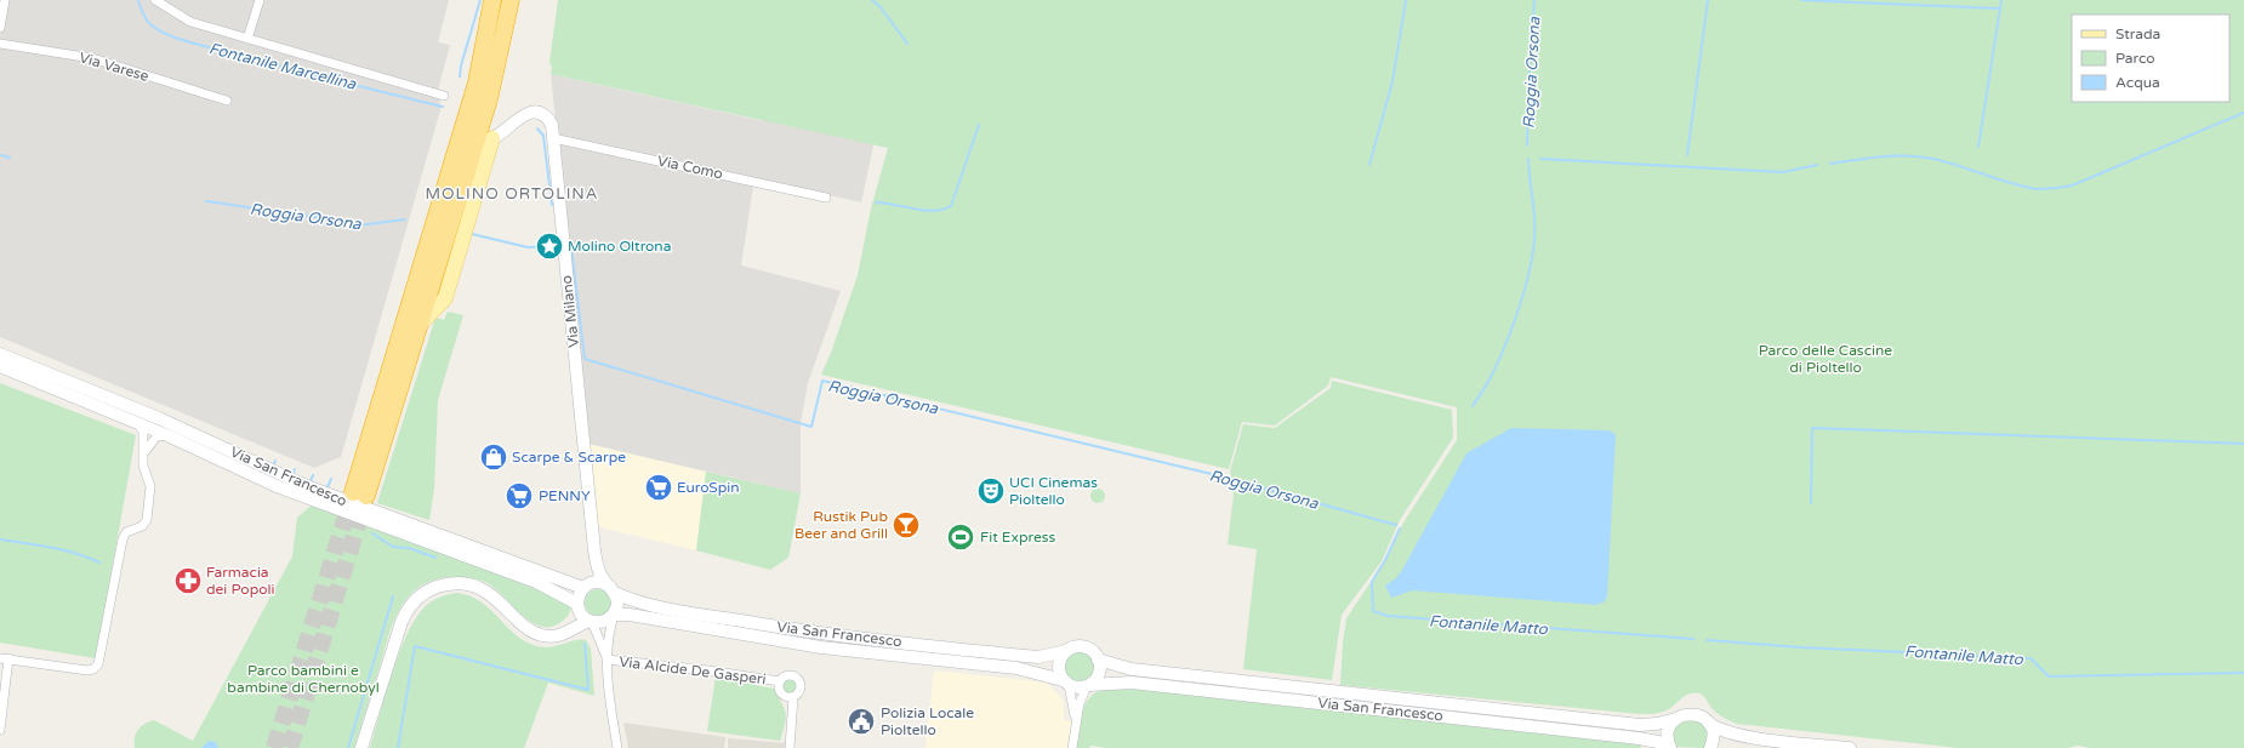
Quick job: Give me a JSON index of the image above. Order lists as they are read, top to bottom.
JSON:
{
  "streets": {
    "street": [
      "Via Varese",
      "Via Como",
      "Via Milano",
      "Via San Francesco",
      "Via Alcide De Gasperi"
    ]
  },
  "crossings": [
    ["Via Como", "Via Milano"],
    ["Via Milano", "Via San Francesco"]
  ],
  "districts": ["MOLINO ORTOLINA"],
  "water": ["Fontanile Marcellina", "Roggia Orsona", "Fontanile Matto"],
  "parks": ["Parco delle Cascine di Pioltello", "Parco bambini e bambine di Chernobyl"],
  "places": {
    "place": ["Molino Oltrona"],
    "shop": ["Scarpe & Scarpe"],
    "supermarket": ["EuroSpin", "PENNY"],
    "theatre": ["UCI Cinemas Pioltello"],
    "bar": ["Rustik Pub Beer and Grill"],
    "sports": ["Fit Express"],
    "pharmacy": ["Farmacia dei Popoli"],
    "public building": ["Polizia Locale Pioltello"]
  },
  "legend": ["Strada", "Parco", "Acqua"]
}
